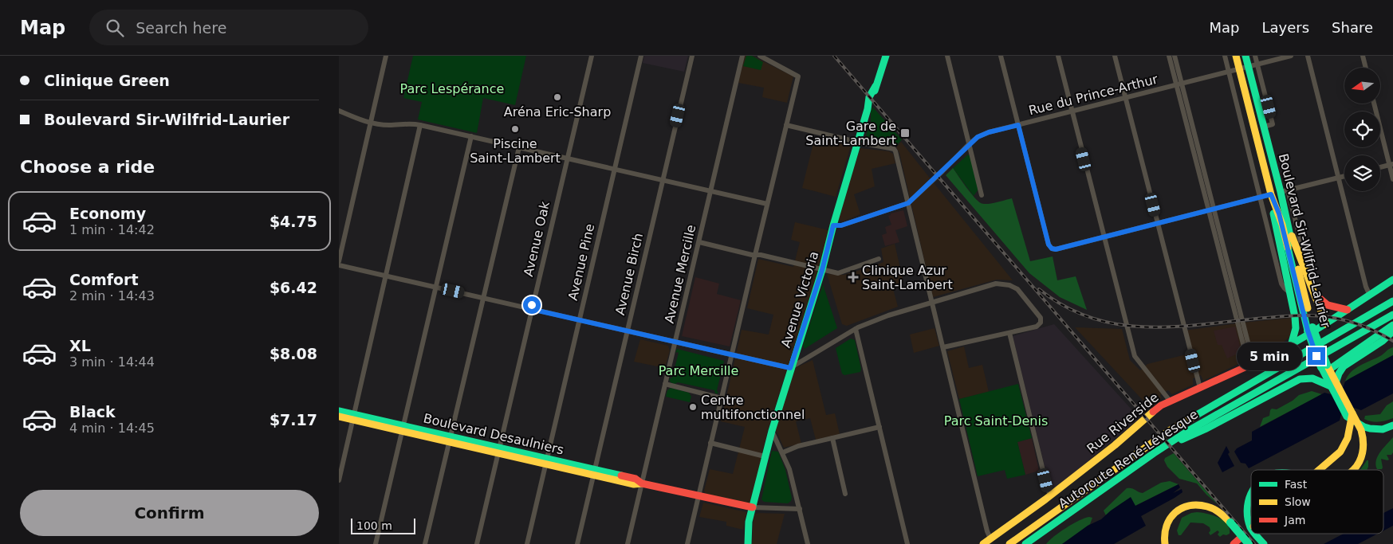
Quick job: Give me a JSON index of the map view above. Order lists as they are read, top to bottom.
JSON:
{
  "streets": {
    "main road": [
      "Boulevard Sir-Wilfrid-Laurier",
      "Avenue Victoria",
      "Rue Riverside",
      "Boulevard Desaulniers",
      "Autoroute René-Lévesque"
    ],
    "street": [
      "Rue du Prince-Arthur",
      "Avenue Oak",
      "Avenue Pine",
      "Avenue Birch",
      "Avenue Mercille"
    ]
  },
  "crossings": [
    ["Rue du Prince-Arthur", "Boulevard Sir-Wilfrid-Laurier"],
    ["Rue du Prince-Arthur", "Avenue Victoria"],
    ["Avenue Oak", "Boulevard Desaulniers"],
    ["Avenue Pine", "Boulevard Desaulniers"],
    ["Avenue Birch", "Boulevard Desaulniers"],
    ["Avenue Mercille", "Boulevard Desaulniers"],
    ["Avenue Victoria", "Boulevard Desaulniers"]
  ],
  "parks": ["Parc Lespérance", "Parc Mercille", "Parc Saint-Denis"],
  "places": {
    "other": ["Aréna Eric-Sharp", "Piscine Saint-Lambert", "Centre multifonctionnel"],
    "transit": ["Gare de Saint-Lambert"],
    "health": ["Clinique Azur Saint-Lambert"]
  },
  "legend": ["Fast", "Slow", "Jam"],
  "scale_bar": "100 m",
  "north": "left",
  "page": {
    "header": "Map",
    "search": "Search here",
    "nav": ["Map", "Layers", "Share"],
    "banner": ["Clinique Green", "Boulevard Sir-Wilfrid-Laurier"],
    "heading": "Choose a ride",
    "list": [
      {
        "name": "Economy",
        "note": "1 min · 14:42",
        "value": "$4.75"
      },
      {
        "name": "Comfort",
        "note": "2 min · 14:43",
        "value": "$6.42"
      },
      {
        "name": "XL",
        "note": "3 min · 14:44",
        "value": "$8.08"
      },
      {
        "name": "Black",
        "note": "4 min · 14:45",
        "value": "$7.17"
      }
    ],
    "bubble": "5 min",
    "buttons": "Confirm",
    "scale": "100 m"
  }
}
